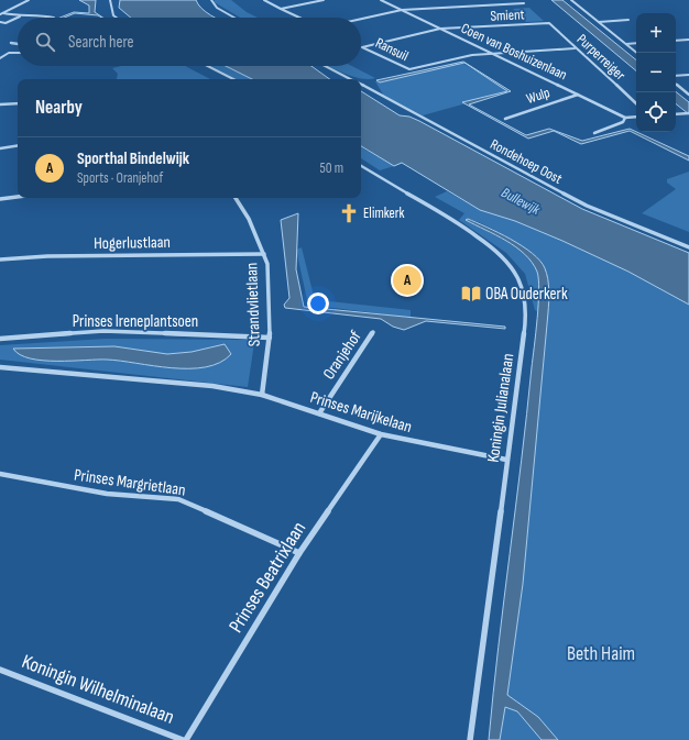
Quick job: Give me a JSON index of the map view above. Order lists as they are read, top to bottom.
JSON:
{
  "streets": {
    "street": [
      "Smient",
      "Ransuil",
      "Coen van Boshuizenlaan",
      "Purperreiger",
      "Wulp",
      "Rondehoep Oost",
      "Hogerlustlaan",
      "Strandvlietlaan",
      "Prinses Ireneplantsoen",
      "Oranjehof",
      "Koningin Julianalaan",
      "Prinses Marijkelaan",
      "Prinses Margrietlaan",
      "Prinses Beatrixlaan",
      "Koningin Wilhelminalaan"
    ]
  },
  "crossings": [
    ["Smient", "Ransuil"],
    ["Smient", "Coen van Boshuizenlaan"],
    ["Smient", "Purperreiger"],
    ["Ransuil", "Coen van Boshuizenlaan"],
    ["Coen van Boshuizenlaan", "Wulp"],
    ["Hogerlustlaan", "Strandvlietlaan"],
    ["Strandvlietlaan", "Prinses Ireneplantsoen"],
    ["Strandvlietlaan", "Prinses Marijkelaan"],
    ["Oranjehof", "Prinses Marijkelaan"],
    ["Koningin Julianalaan", "Prinses Marijkelaan"],
    ["Prinses Marijkelaan", "Prinses Beatrixlaan"],
    ["Prinses Margrietlaan", "Prinses Beatrixlaan"],
    ["Prinses Beatrixlaan", "Koningin Wilhelminalaan"]
  ],
  "water": ["Bullewijk"],
  "parks": ["Beth Haim"],
  "places": {
    "church": ["Elimkerk"],
    "library": ["OBA Ouderkerk"]
  },
  "page": {
    "map_buttons": ["+", "−"],
    "search": "Search here",
    "heading": "Nearby",
    "list": [
      {
        "mark": "A",
        "name": "Sporthal Bindelwijk",
        "note": "Sports · Oranjehof",
        "value": "50 m"
      }
    ],
    "pins": "A"
  }
}
